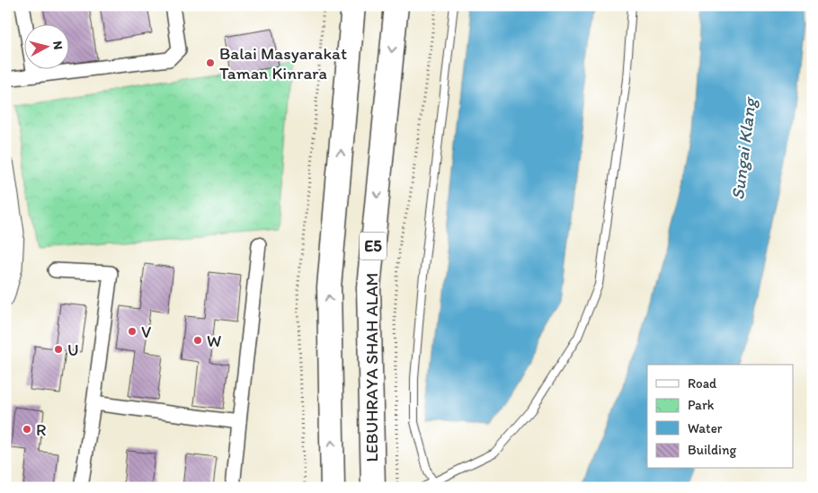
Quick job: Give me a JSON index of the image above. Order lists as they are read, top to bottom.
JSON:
{
  "streets": {
    "highway": ["E5", "LEBUHRAYA SHAH ALAM"]
  },
  "water": ["Sungai Klang"],
  "places": [
    "Balai Masyarakat Taman Kinrara",
    "V",
    "W",
    "U",
    "R"
  ],
  "legend": [
    "Road",
    "Park",
    "Water",
    "Building"
  ],
  "north": "right"
}
